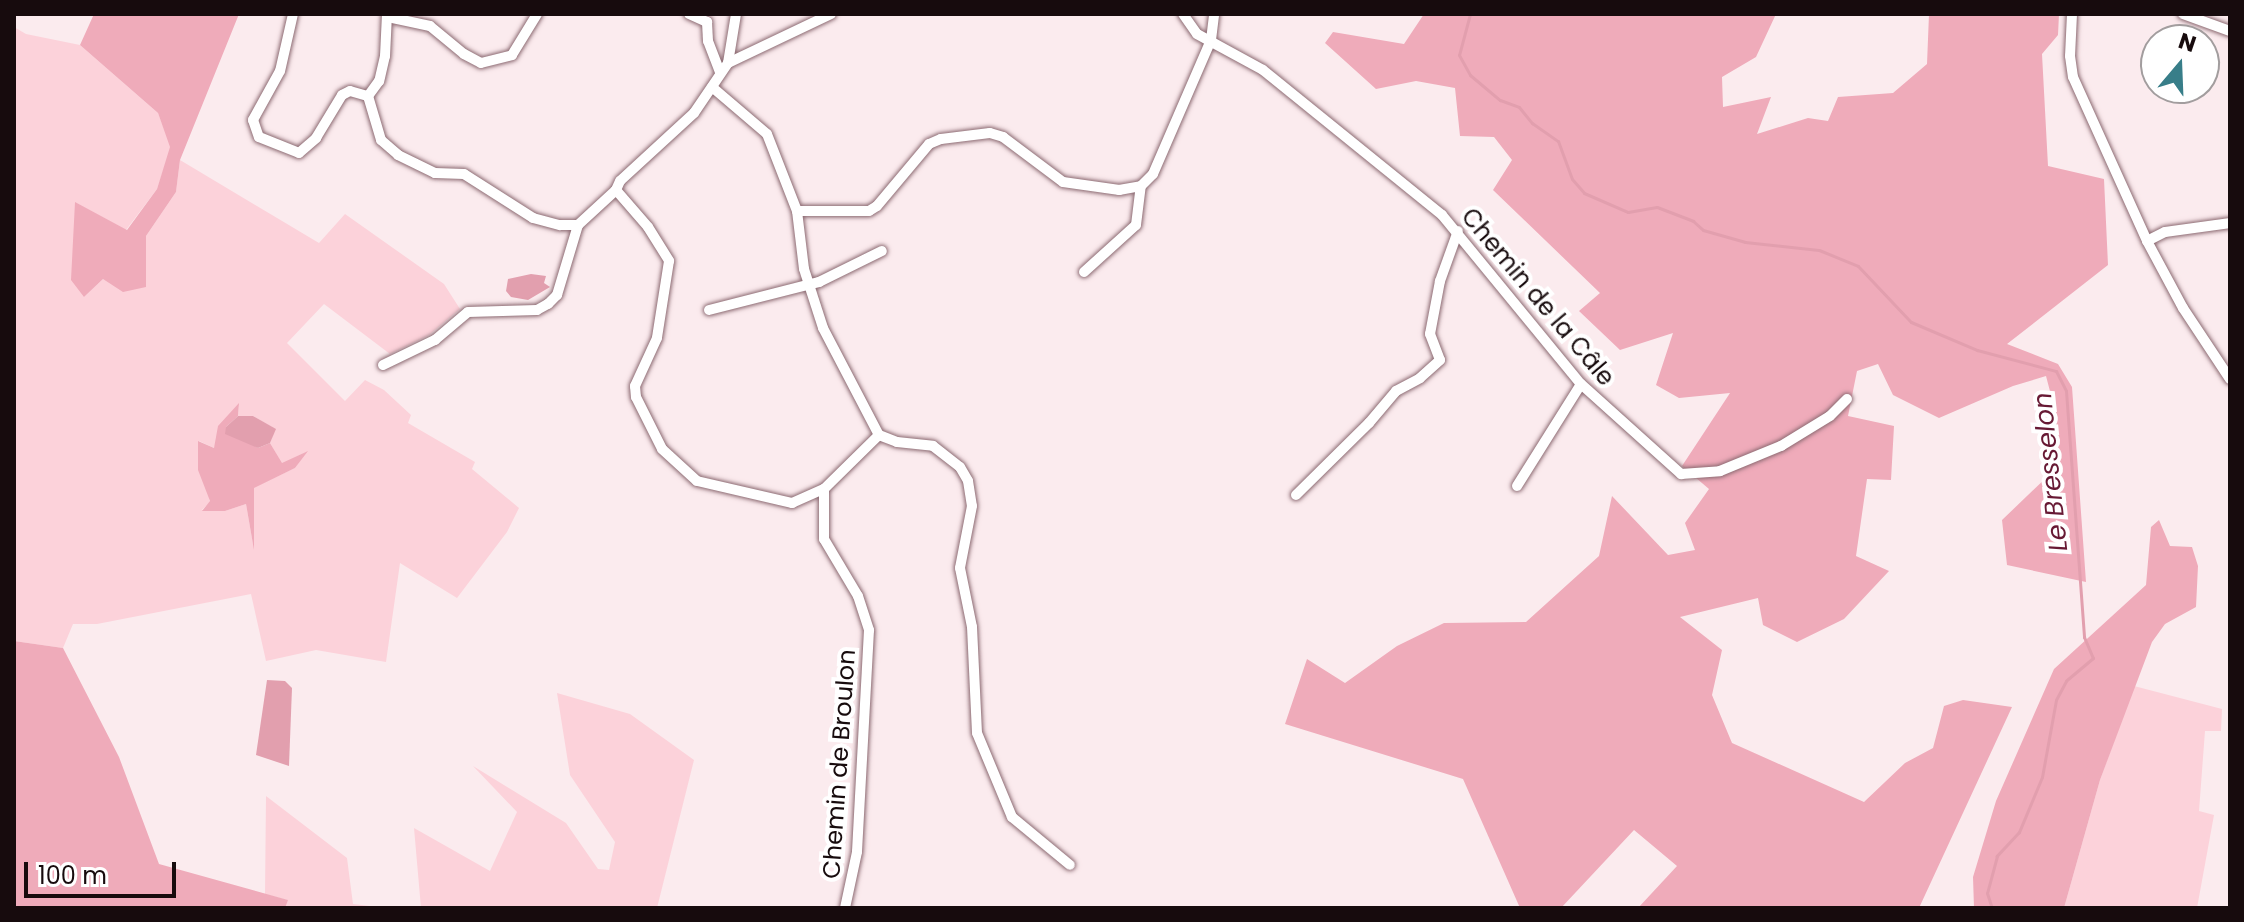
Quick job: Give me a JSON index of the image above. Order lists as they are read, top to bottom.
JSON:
{
  "streets": {
    "street": ["Chemin de la Câle", "Chemin de Broulon"]
  },
  "water": ["Le Bresselon"],
  "scale_bar": "100 m",
  "north": "top"
}
